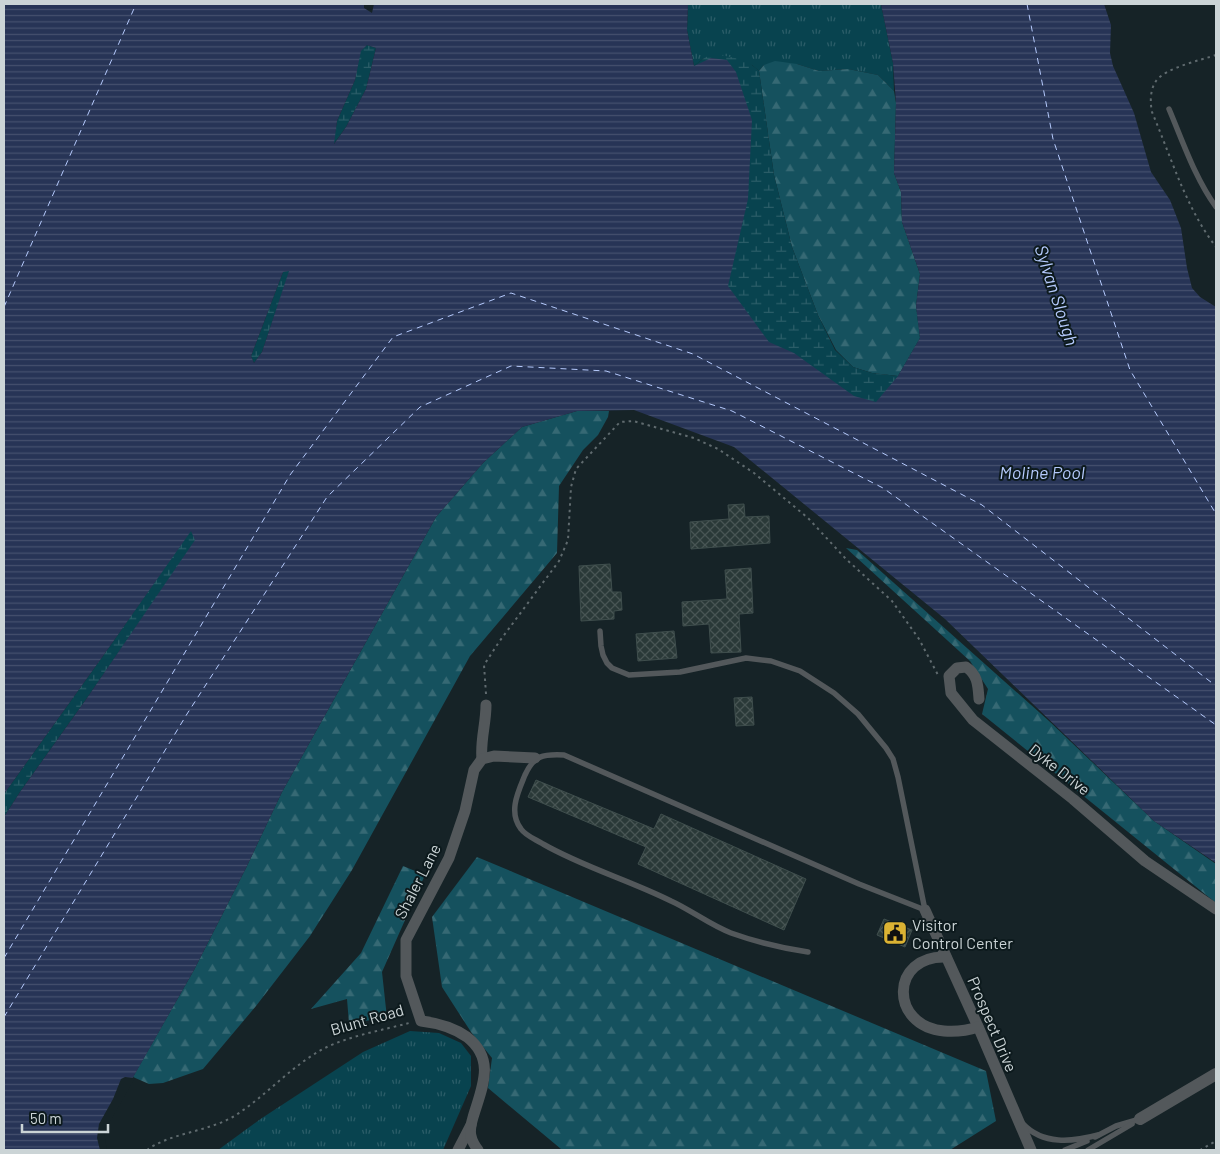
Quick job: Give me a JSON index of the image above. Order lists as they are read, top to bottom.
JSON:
{
  "streets": {
    "street": [
      "Dyke Drive",
      "Shaler Lane",
      "Blunt Road",
      "Prospect Drive"
    ]
  },
  "crossings": [
    ["Shaler Lane", "Blunt Road"]
  ],
  "water": ["Sylvan Slough", "Moline Pool"],
  "places": {
    "public building": ["Visitor Control Center"]
  },
  "scale_bar": "50 m"
}
